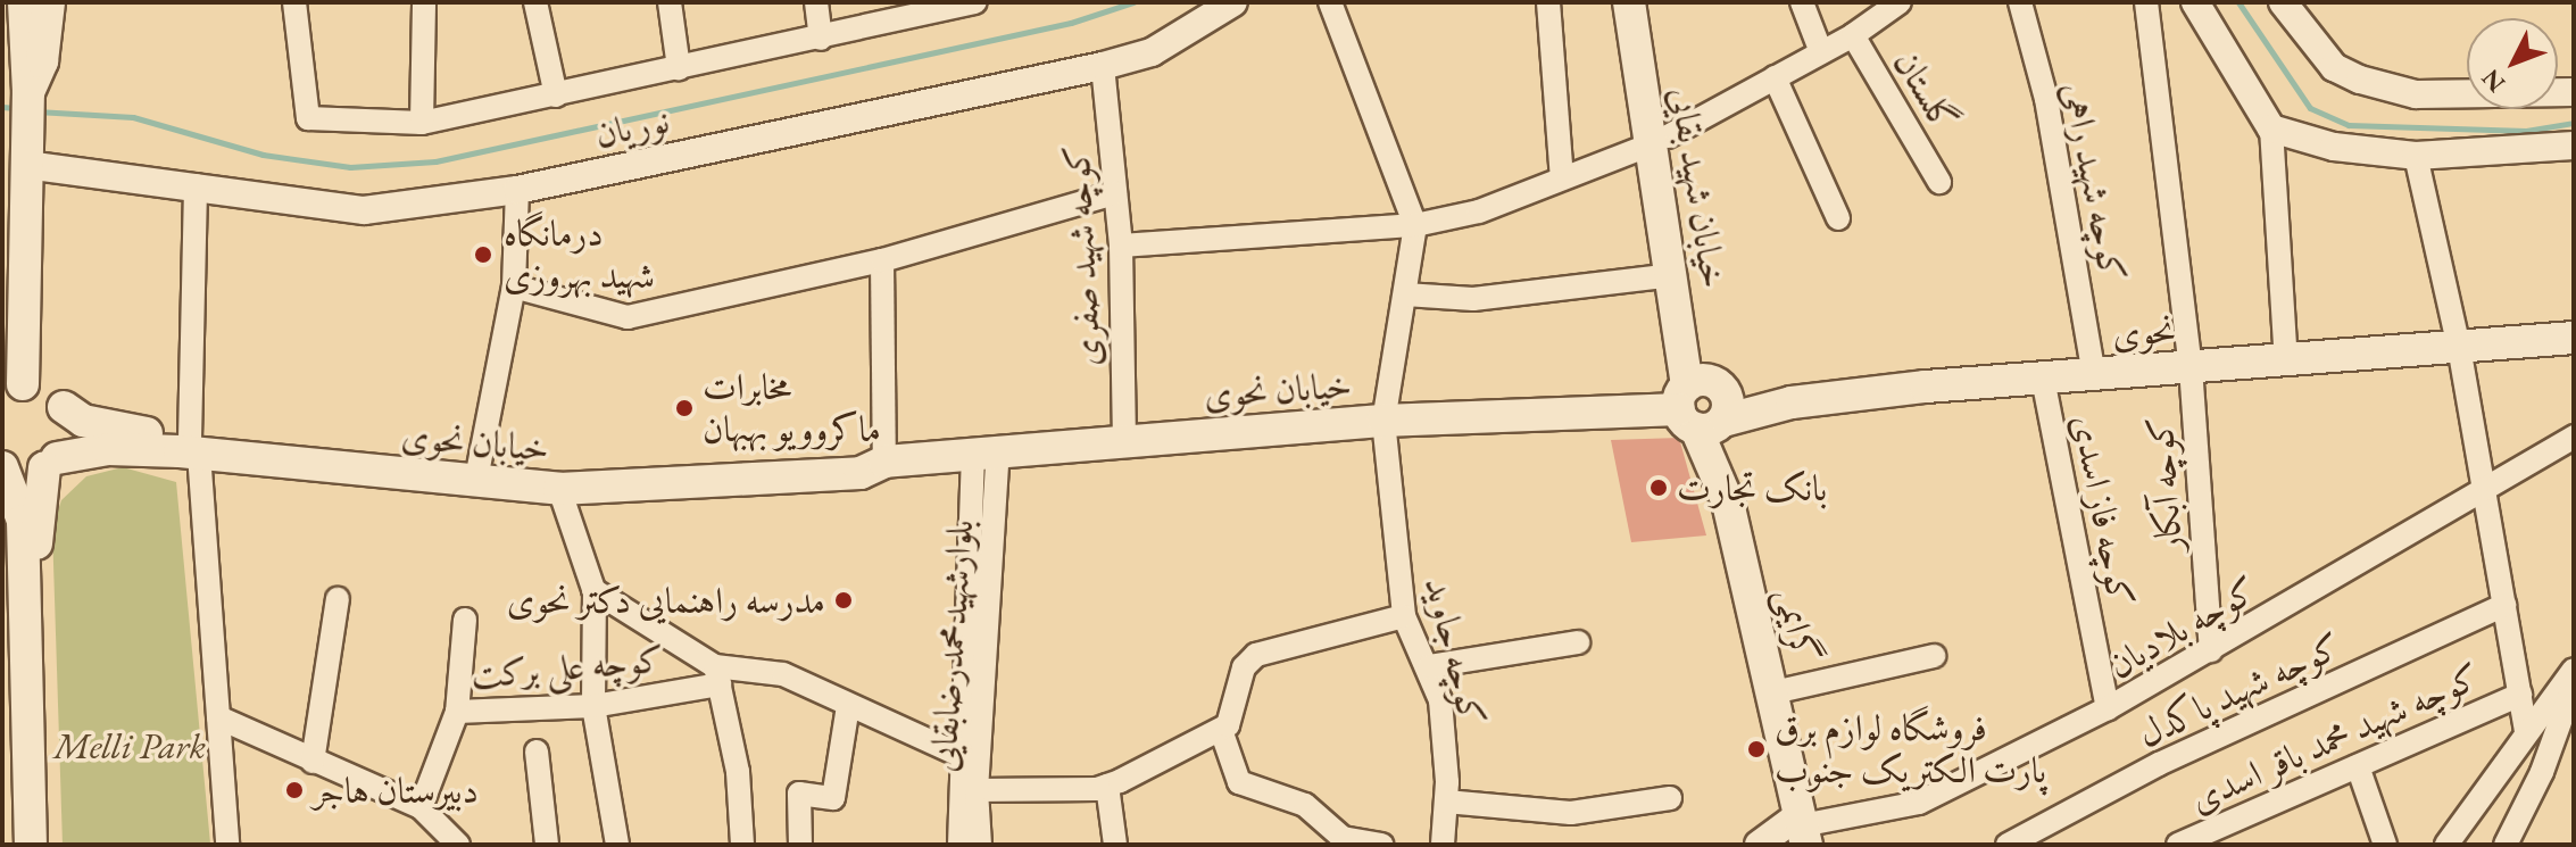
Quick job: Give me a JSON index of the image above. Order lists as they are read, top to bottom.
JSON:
{
  "streets": {
    "main road": [
      "خیابان شهید بقایی",
      "نحوی",
      "خیابان نحوی",
      "گرایمی"
    ],
    "street": [
      "گلستان",
      "نوریان",
      "کوچه شهید راهی",
      "کوچه شهید صفری",
      "کوچه آبکار",
      "کوچه فاز اسدی",
      "کوچه بلادیان",
      "بلوارشهیدمحمدرضابقایی",
      "کوچه جاوید",
      "کوچه علی برکت",
      "کوچه شهید پاکدل",
      "کوچه شهید محمد باقر اسدی"
    ]
  },
  "crossings": [
    ["نوریان", "کوچه شهید صفری"],
    ["کوچه شهید راهی", "نحوی"],
    ["خیابان شهید بقایی", "نحوی"],
    ["خیابان شهید بقایی", "خیابان نحوی"],
    ["خیابان شهید بقایی", "گرایمی"],
    ["کوچه شهید صفری", "خیابان نحوی"],
    ["نحوی", "خیابان نحوی"],
    ["نحوی", "کوچه آبکار"],
    ["نحوی", "کوچه فاز اسدی"],
    ["نحوی", "گرایمی"],
    ["خیابان نحوی", "گرایمی"],
    ["خیابان نحوی", "بلوارشهیدمحمدرضابقایی"],
    ["خیابان نحوی", "کوچه جاوید"],
    ["کوچه آبکار", "کوچه بلادیان"],
    ["کوچه فاز اسدی", "کوچه بلادیان"],
    ["گرایمی", "کوچه بلادیان"]
  ],
  "parks": ["Melli Park"],
  "places": [
    "درمانگاه شهید بهروزی",
    "مخابرات ماکروویو بهبهان",
    "بانک تجارت",
    "مدرسه راهنمایی دکتر نحوی",
    "فروشگاه لوازم برق پارت الکتریک جنوب",
    "دبیرستان هاجر"
  ],
  "north": "bottom left"
}
